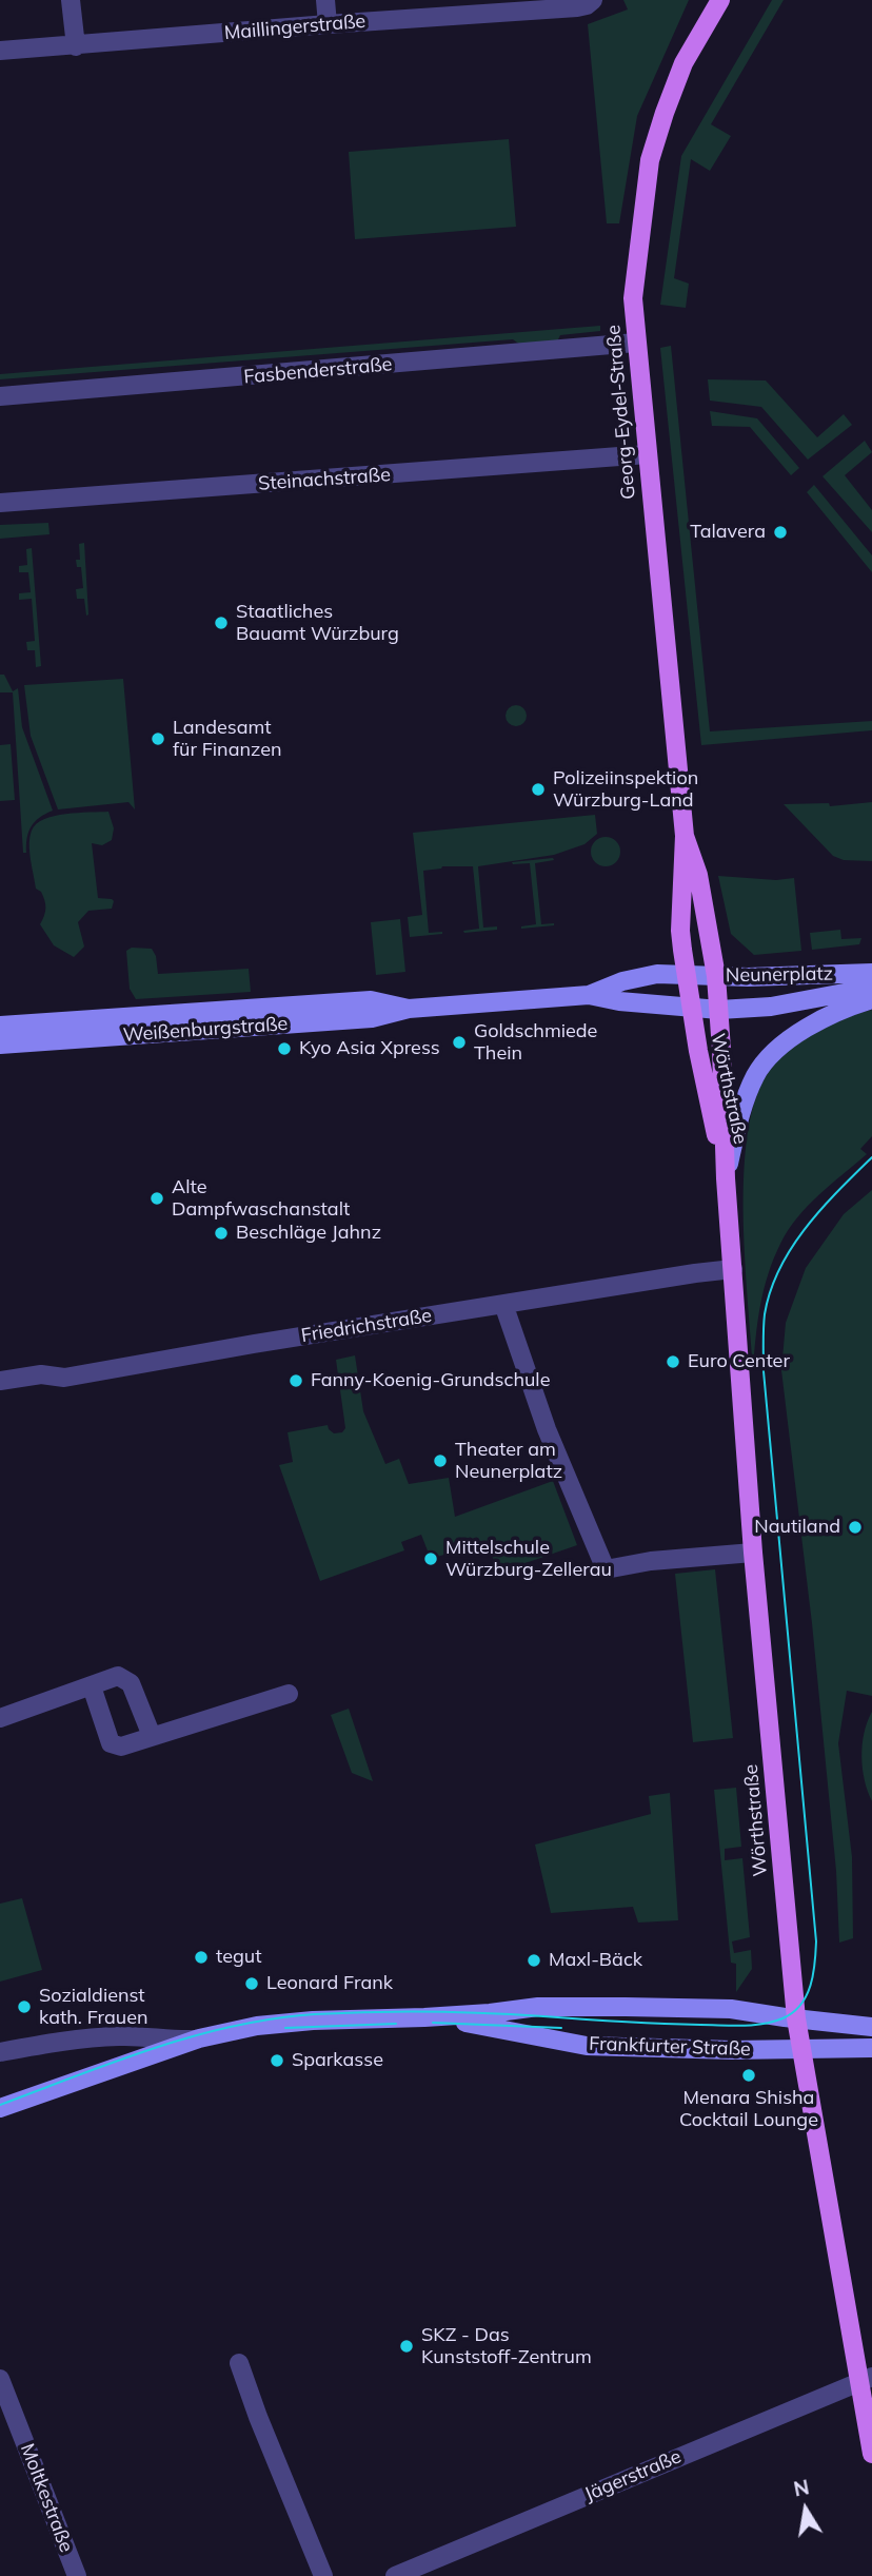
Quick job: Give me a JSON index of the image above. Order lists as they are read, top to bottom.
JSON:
{
  "streets": {
    "main road": ["Georg-Eydel-Straße", "Wörthstraße"],
    "street": [
      "Maillingerstraße",
      "Fasbenderstraße",
      "Steinachstraße",
      "Neunerplatz",
      "Weißenburgstraße",
      "Friedrichstraße",
      "Frankfurter Straße",
      "Jägerstraße",
      "Moltkestraße"
    ]
  },
  "crossings": [
    ["Fasbenderstraße", "Georg-Eydel-Straße"],
    ["Georg-Eydel-Straße", "Steinachstraße"],
    ["Georg-Eydel-Straße", "Neunerplatz"],
    ["Georg-Eydel-Straße", "Weißenburgstraße"],
    ["Georg-Eydel-Straße", "Wörthstraße"],
    ["Neunerplatz", "Weißenburgstraße"],
    ["Neunerplatz", "Wörthstraße"],
    ["Weißenburgstraße", "Wörthstraße"],
    ["Wörthstraße", "Friedrichstraße"],
    ["Wörthstraße", "Frankfurter Straße"],
    ["Wörthstraße", "Jägerstraße"]
  ],
  "places": [
    "Talavera",
    "Staatliches Bauamt Würzburg",
    "Landesamt für Finanzen",
    "Polizeiinspektion Würzburg-Land",
    "Goldschmiede Thein",
    "Kyo Asia Xpress",
    "Alte Dampfwaschanstalt",
    "Beschläge Jahnz",
    "Euro Center",
    "Fanny-Koenig-Grundschule",
    "Theater am Neunerplatz",
    "Nautiland",
    "Mittelschule Würzburg-Zellerau",
    "tegut",
    "Maxl-Bäck",
    "Leonard Frank",
    "Sozialdienst kath. Frauen",
    "Sparkasse",
    "Menara Shisha Cocktail Lounge",
    "SKZ - Das Kunststoff-Zentrum"
  ],
  "north": "top"
}
